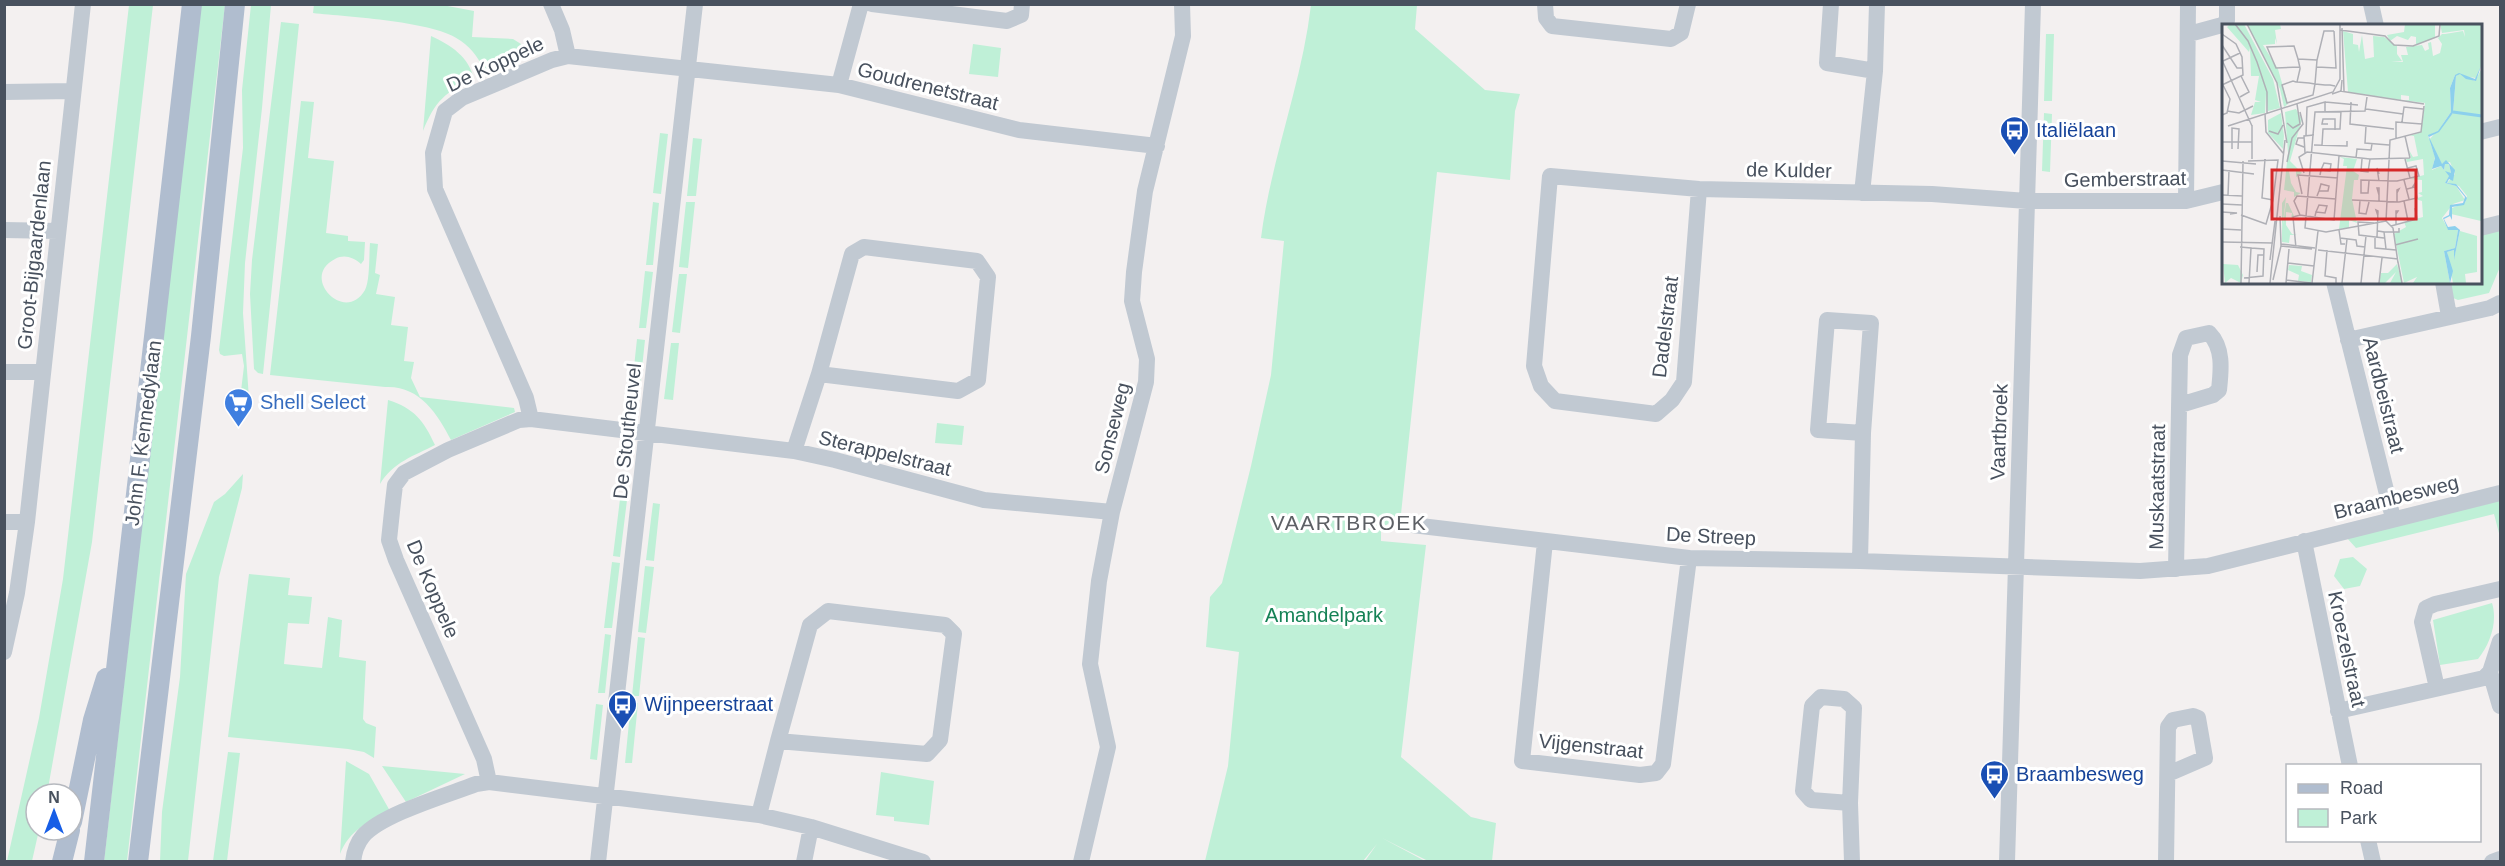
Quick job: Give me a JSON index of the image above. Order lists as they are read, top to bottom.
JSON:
{
  "streets": {
    "main road": ["John F. Kennedylaan"],
    "street": [
      "De Koppele",
      "Goudrenetstraat",
      "de Kulder",
      "Gemberstraat",
      "Groot-Bijgaardenlaan",
      "Dadelstraat",
      "Aardbeistraat",
      "Sonseweg",
      "De Stoutheuvel",
      "Vaartbroek",
      "Sterappelstraat",
      "Muskaatstraat",
      "Braambesweg",
      "De Streep",
      "Kroezelstraat",
      "Vijgenstraat"
    ]
  },
  "crossings": [
    ["De Koppele", "Goudrenetstraat"],
    ["De Koppele", "De Stoutheuvel"],
    ["De Koppele", "Sterappelstraat"],
    ["Goudrenetstraat", "Sonseweg"],
    ["Goudrenetstraat", "De Stoutheuvel"],
    ["de Kulder", "Gemberstraat"],
    ["de Kulder", "Dadelstraat"],
    ["de Kulder", "Vaartbroek"],
    ["Gemberstraat", "Vaartbroek"],
    ["Aardbeistraat", "Braambesweg"],
    ["Sonseweg", "Sterappelstraat"],
    ["De Stoutheuvel", "Sterappelstraat"],
    ["Vaartbroek", "Braambesweg"],
    ["Vaartbroek", "De Streep"],
    ["Muskaatstraat", "Braambesweg"],
    ["Braambesweg", "De Streep"],
    ["Braambesweg", "Kroezelstraat"],
    ["De Streep", "Vijgenstraat"]
  ],
  "districts": ["VAARTBROEK"],
  "parks": ["Amandelpark"],
  "places": {
    "bus stop": ["Italiëlaan", "Wijnpeerstraat", "Braambesweg"],
    "supermarket": ["Shell Select"]
  },
  "legend": ["Road", "Park"],
  "north": "top"
}
